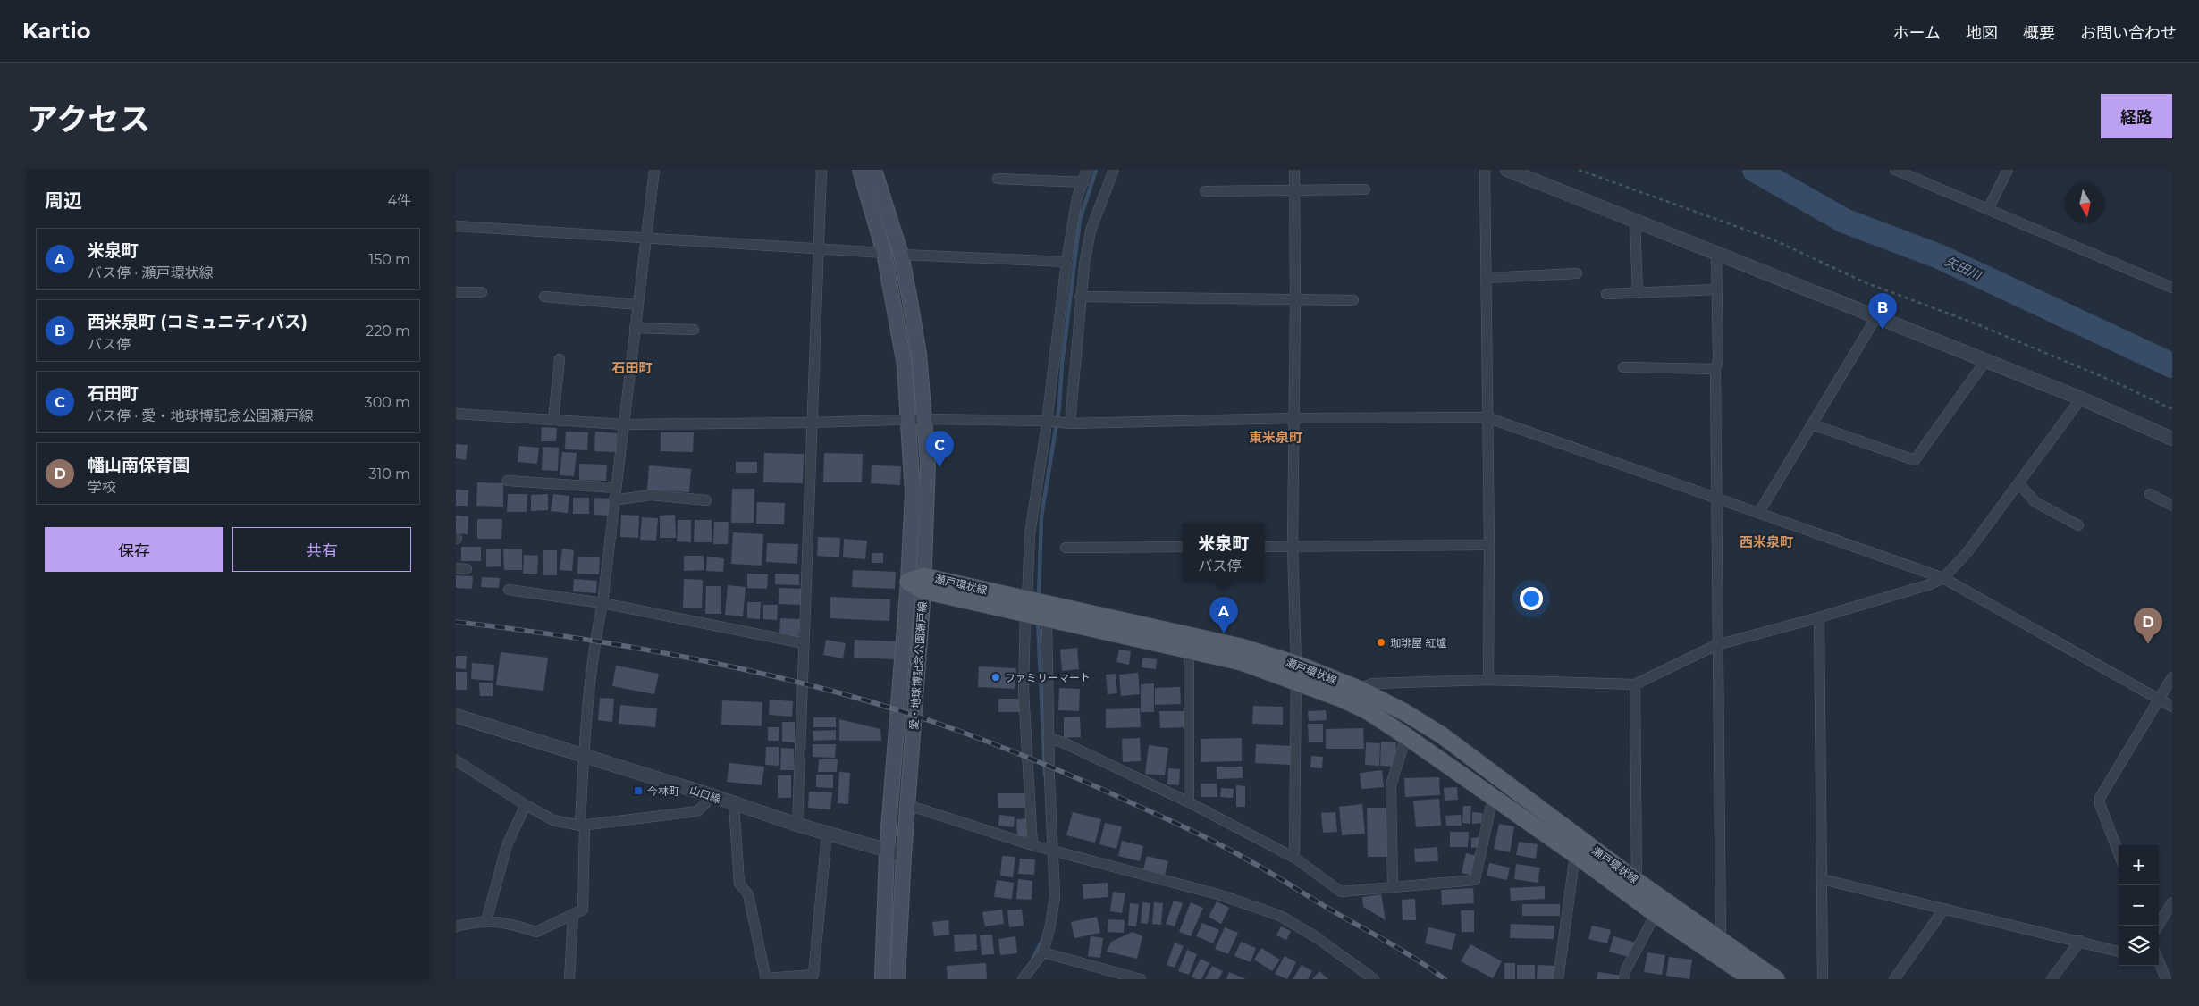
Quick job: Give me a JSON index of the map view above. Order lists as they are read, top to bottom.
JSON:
{
  "streets": {
    "main road": ["瀬戸環状線", "愛・地球博記念公園瀬戸線"],
    "street": ["山口線"]
  },
  "crossings": [
    ["瀬戸環状線", "愛・地球博記念公園瀬戸線"],
    ["愛・地球博記念公園瀬戸線", "山口線"]
  ],
  "districts": ["石田町", "東米泉町", "西米泉町"],
  "water": ["矢田川"],
  "places": {
    "other": ["珈琲屋 紅爐", "ファミリーマート"],
    "transit": ["今林町"]
  },
  "north": "bottom",
  "page": {
    "header": "Kartio",
    "nav": [
      "ホーム",
      "地図",
      "概要",
      "お問い合わせ"
    ],
    "title": "アクセス",
    "buttons": [
      "経路",
      ["保存", "共有"]
    ],
    "heading": ["周辺", "4件"],
    "list": [
      {
        "mark": "A",
        "name": "米泉町",
        "note": "バス停 · 瀬戸環状線",
        "value": "150 m"
      },
      {
        "mark": "B",
        "name": "西米泉町 (コミュニティバス)",
        "note": "バス停",
        "value": "220 m"
      },
      {
        "mark": "C",
        "name": "石田町",
        "note": "バス停 · 愛・地球博記念公園瀬戸線",
        "value": "300 m"
      },
      {
        "mark": "D",
        "name": "幡山南保育園",
        "note": "学校",
        "value": "310 m"
      }
    ],
    "pins": [
      "B",
      "C",
      "A",
      "D"
    ],
    "popup": ["米泉町", "バス停"],
    "map_buttons": ["+", "−"]
  }
}
